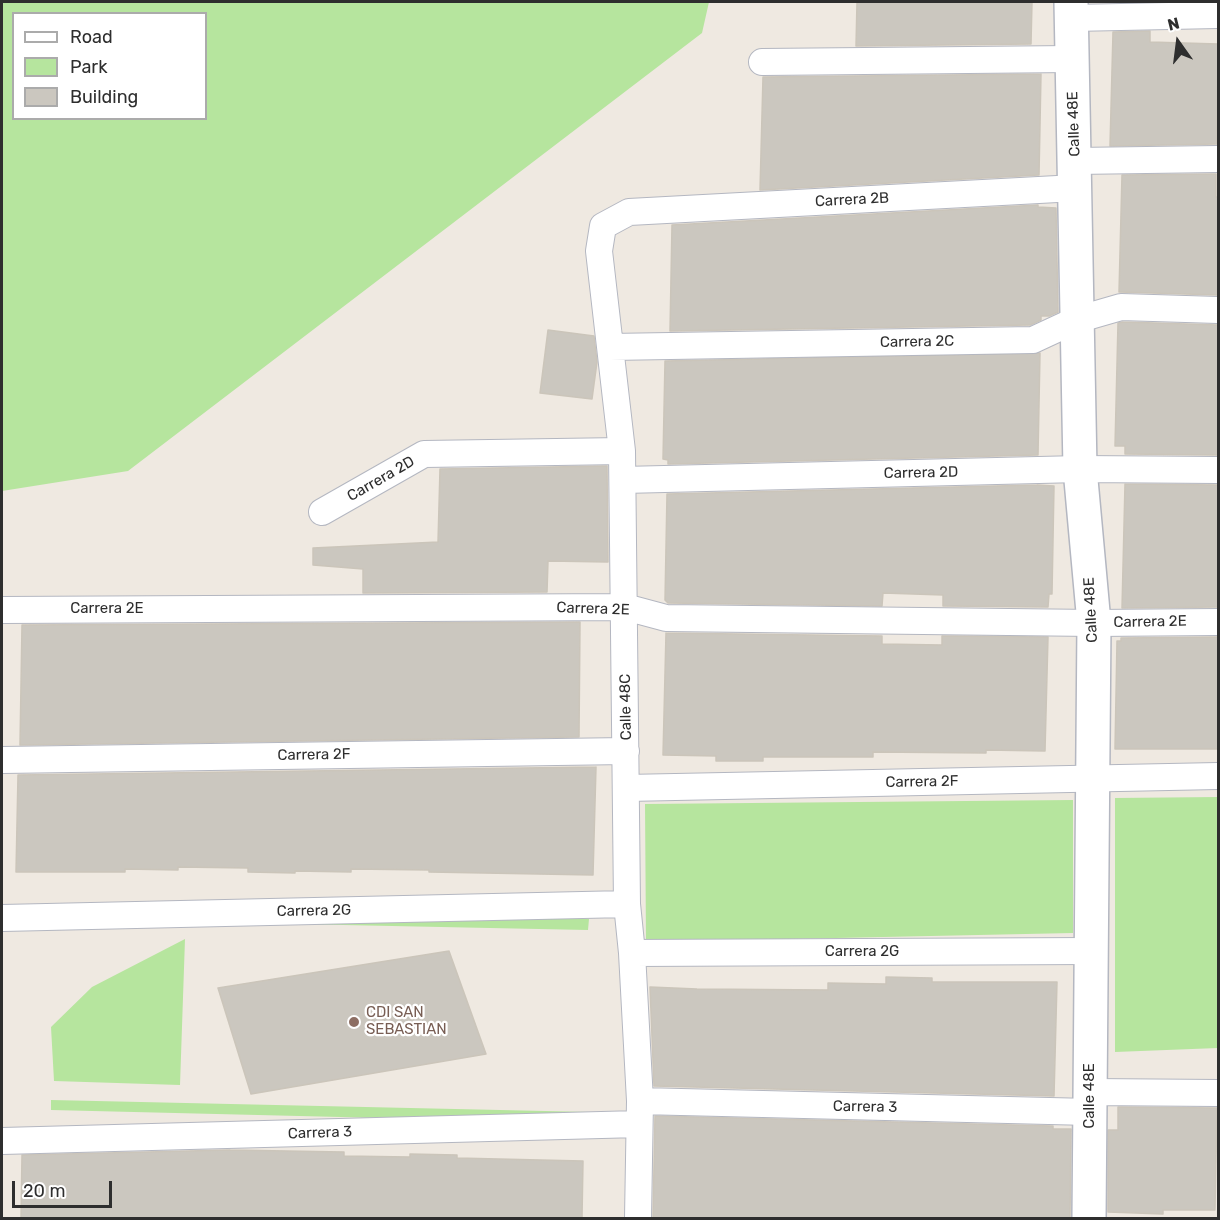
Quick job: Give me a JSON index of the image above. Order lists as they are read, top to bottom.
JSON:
{
  "streets": {
    "main road": ["Calle 48E"],
    "street": [
      "Carrera 2B",
      "Carrera 2C",
      "Carrera 2D",
      "Carrera 2E",
      "Calle 48C",
      "Carrera 2F",
      "Carrera 2G",
      "Carrera 3"
    ]
  },
  "crossings": [
    ["Calle 48E", "Carrera 2B"],
    ["Calle 48E", "Carrera 2C"],
    ["Calle 48E", "Carrera 2D"],
    ["Calle 48E", "Carrera 2E"],
    ["Calle 48E", "Carrera 2F"],
    ["Calle 48E", "Carrera 2G"],
    ["Calle 48E", "Carrera 3"],
    ["Carrera 2B", "Calle 48C"],
    ["Carrera 2C", "Calle 48C"],
    ["Carrera 2D", "Calle 48C"],
    ["Carrera 2E", "Calle 48C"],
    ["Calle 48C", "Carrera 2F"],
    ["Calle 48C", "Carrera 2G"],
    ["Calle 48C", "Carrera 3"]
  ],
  "places": ["CDI SAN SEBASTIAN"],
  "legend": ["Road", "Park", "Building"],
  "scale_bar": "20 m",
  "north": "top"
}
